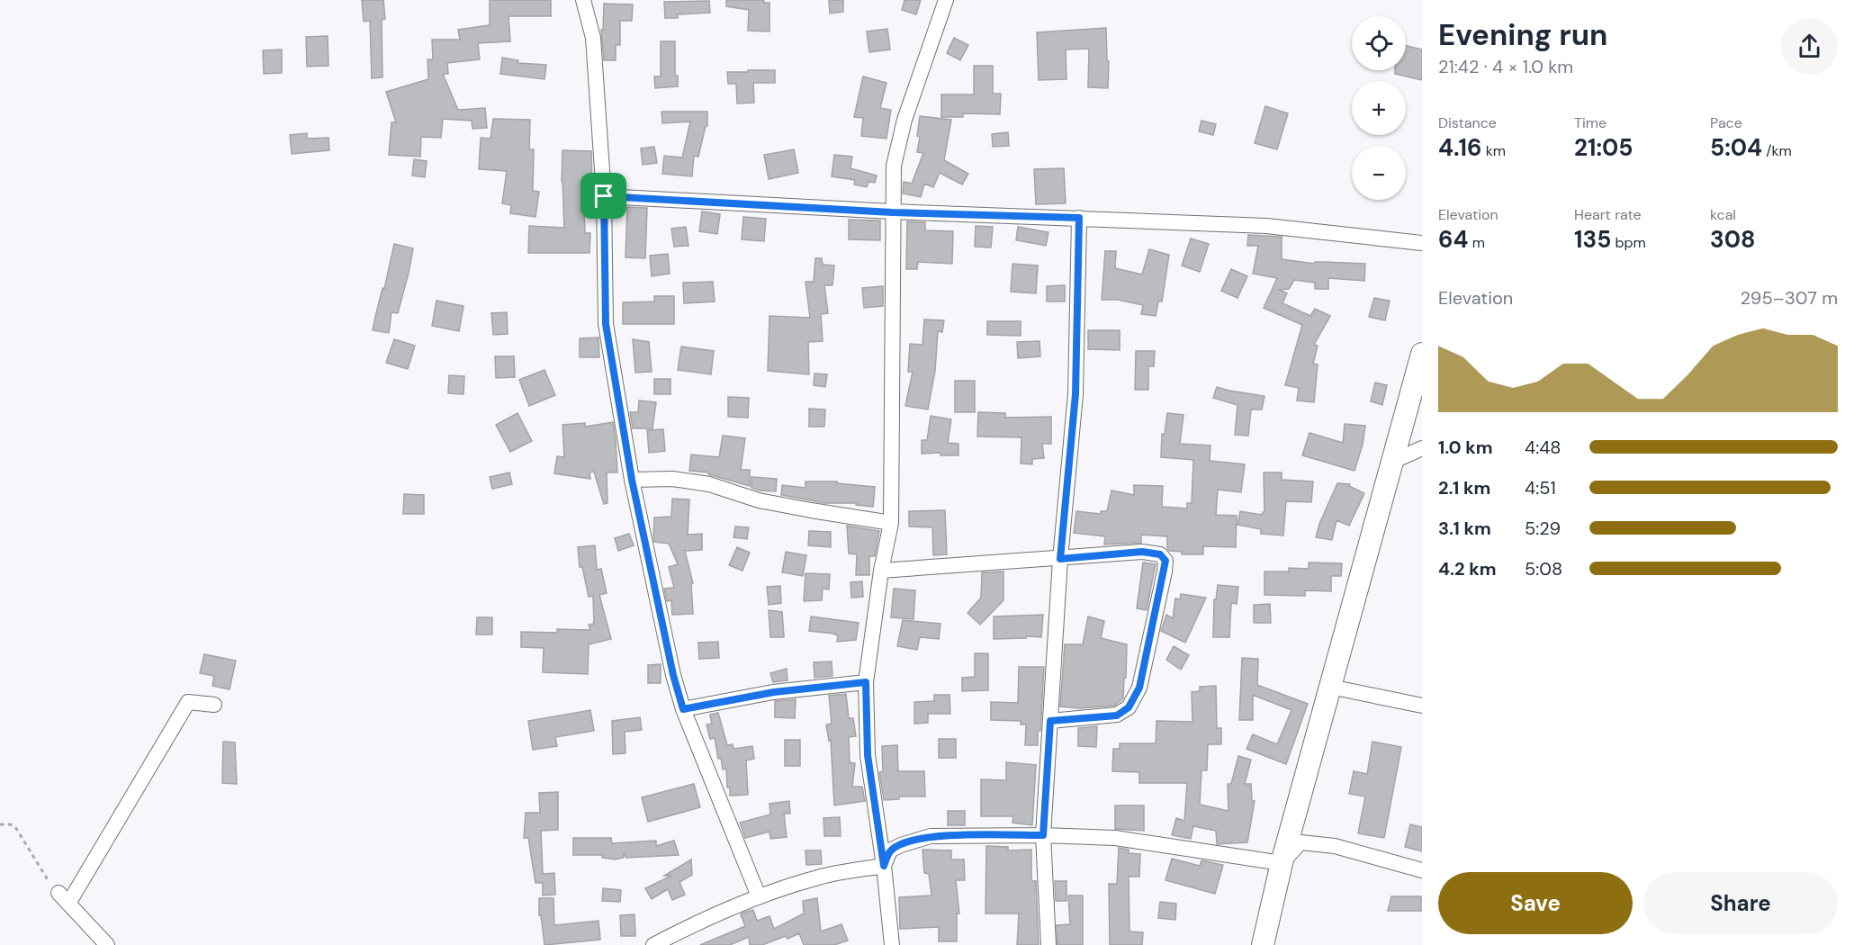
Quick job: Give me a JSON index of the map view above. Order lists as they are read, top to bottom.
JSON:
{
  "page": {
    "heading": ["Evening run", "21:42 · 4 × 1.0 km"],
    "map_buttons": ["+", "−"],
    "stats": [
      ["Distance", "4.16 km"],
      ["Time", "21:05"],
      ["Pace", "5:04 /km"],
      ["Elevation", "64 m"],
      ["Heart rate", "135 bpm"],
      ["kcal", "308"]
    ],
    "chart": ["Elevation", "295–307 m"],
    "list": [
      {
        "name": "1.0 km",
        "note": "4:48"
      },
      {
        "name": "2.1 km",
        "note": "4:51"
      },
      {
        "name": "3.1 km",
        "note": "5:29"
      },
      {
        "name": "4.2 km",
        "note": "5:08"
      }
    ],
    "buttons": ["Save", "Share"]
  }
}
